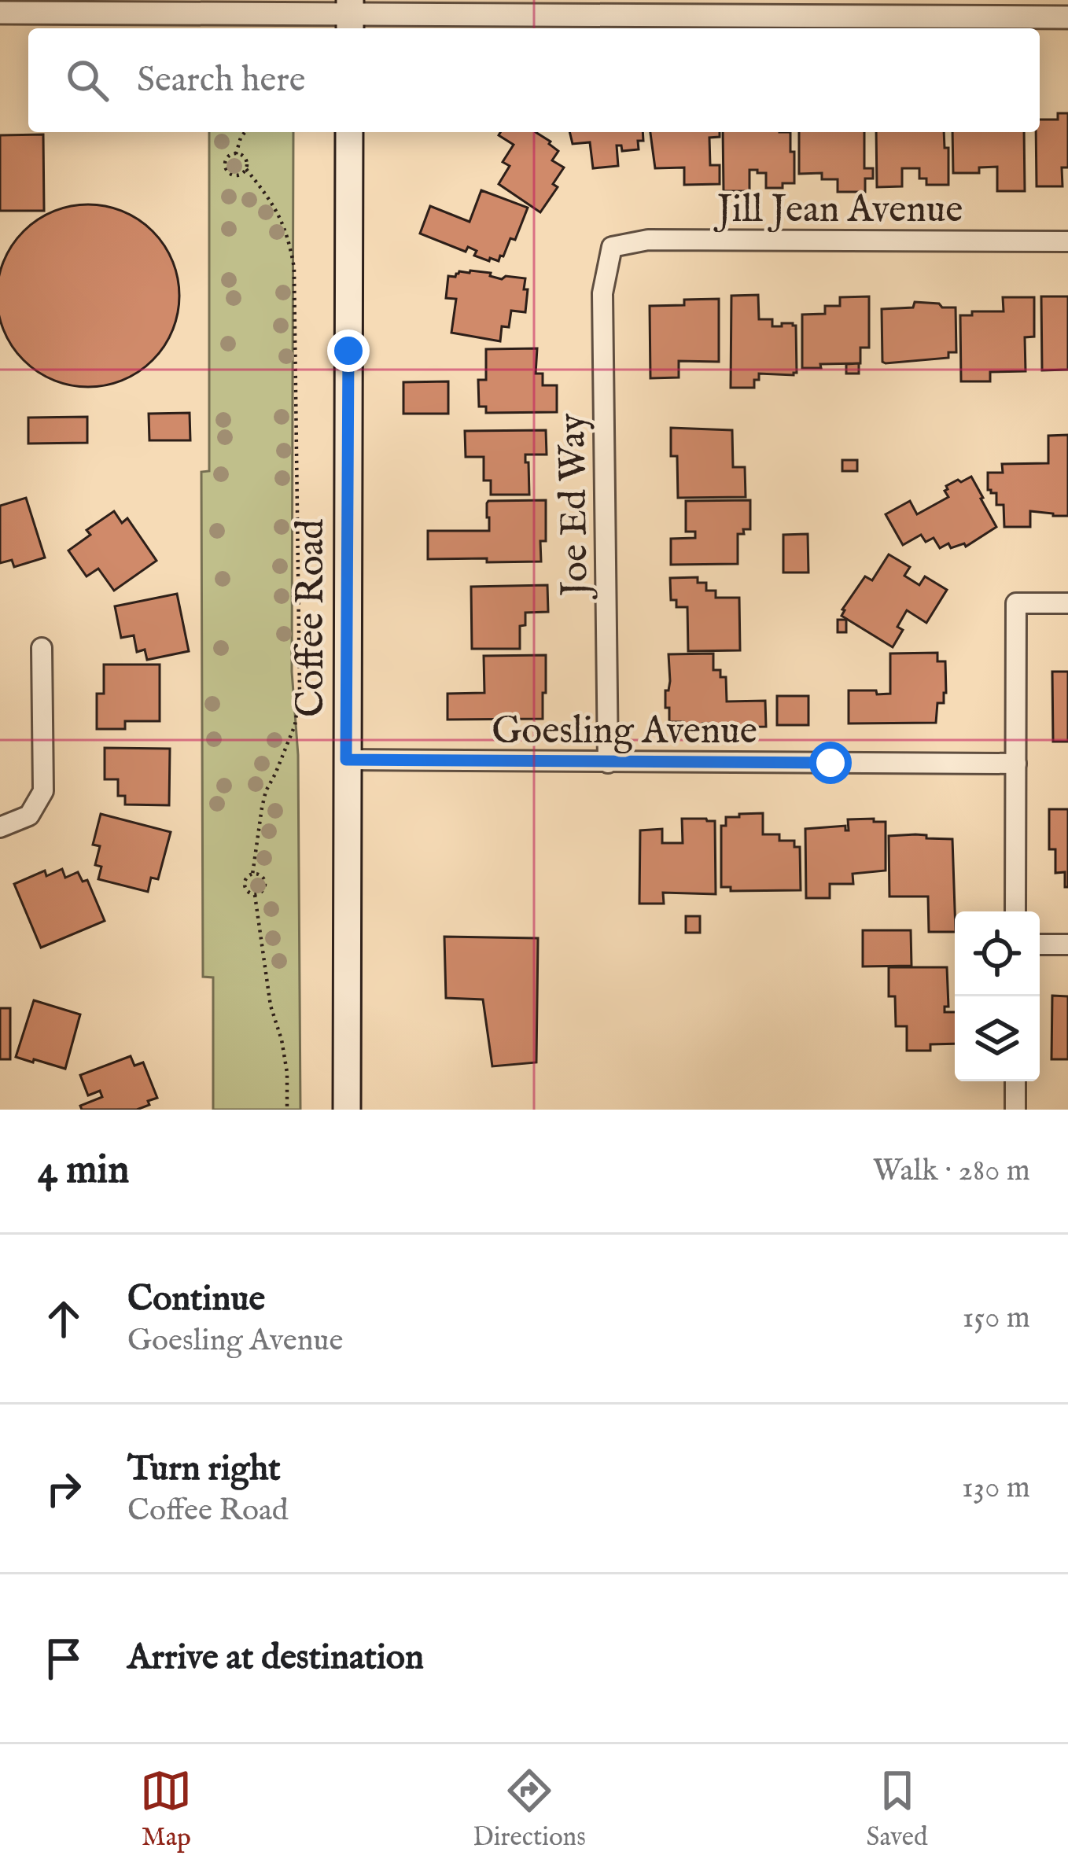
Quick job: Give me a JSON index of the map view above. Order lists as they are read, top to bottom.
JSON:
{
  "streets": {
    "main road": ["Coffee Road"],
    "street": ["Jill Jean Avenue", "Joe Ed Way", "Goesling Avenue"]
  },
  "crossings": [
    ["Jill Jean Avenue", "Joe Ed Way"],
    ["Joe Ed Way", "Goesling Avenue"],
    ["Coffee Road", "Goesling Avenue"]
  ],
  "page": {
    "search": "Search here",
    "heading": ["4 min", "Walk · 280 m"],
    "list": [
      ["Continue", "Goesling Avenue", "150 m"],
      ["Turn right", "Coffee Road", "130 m"],
      "Arrive at destination"
    ],
    "nav": ["Map", "Directions", "Saved"]
  }
}
